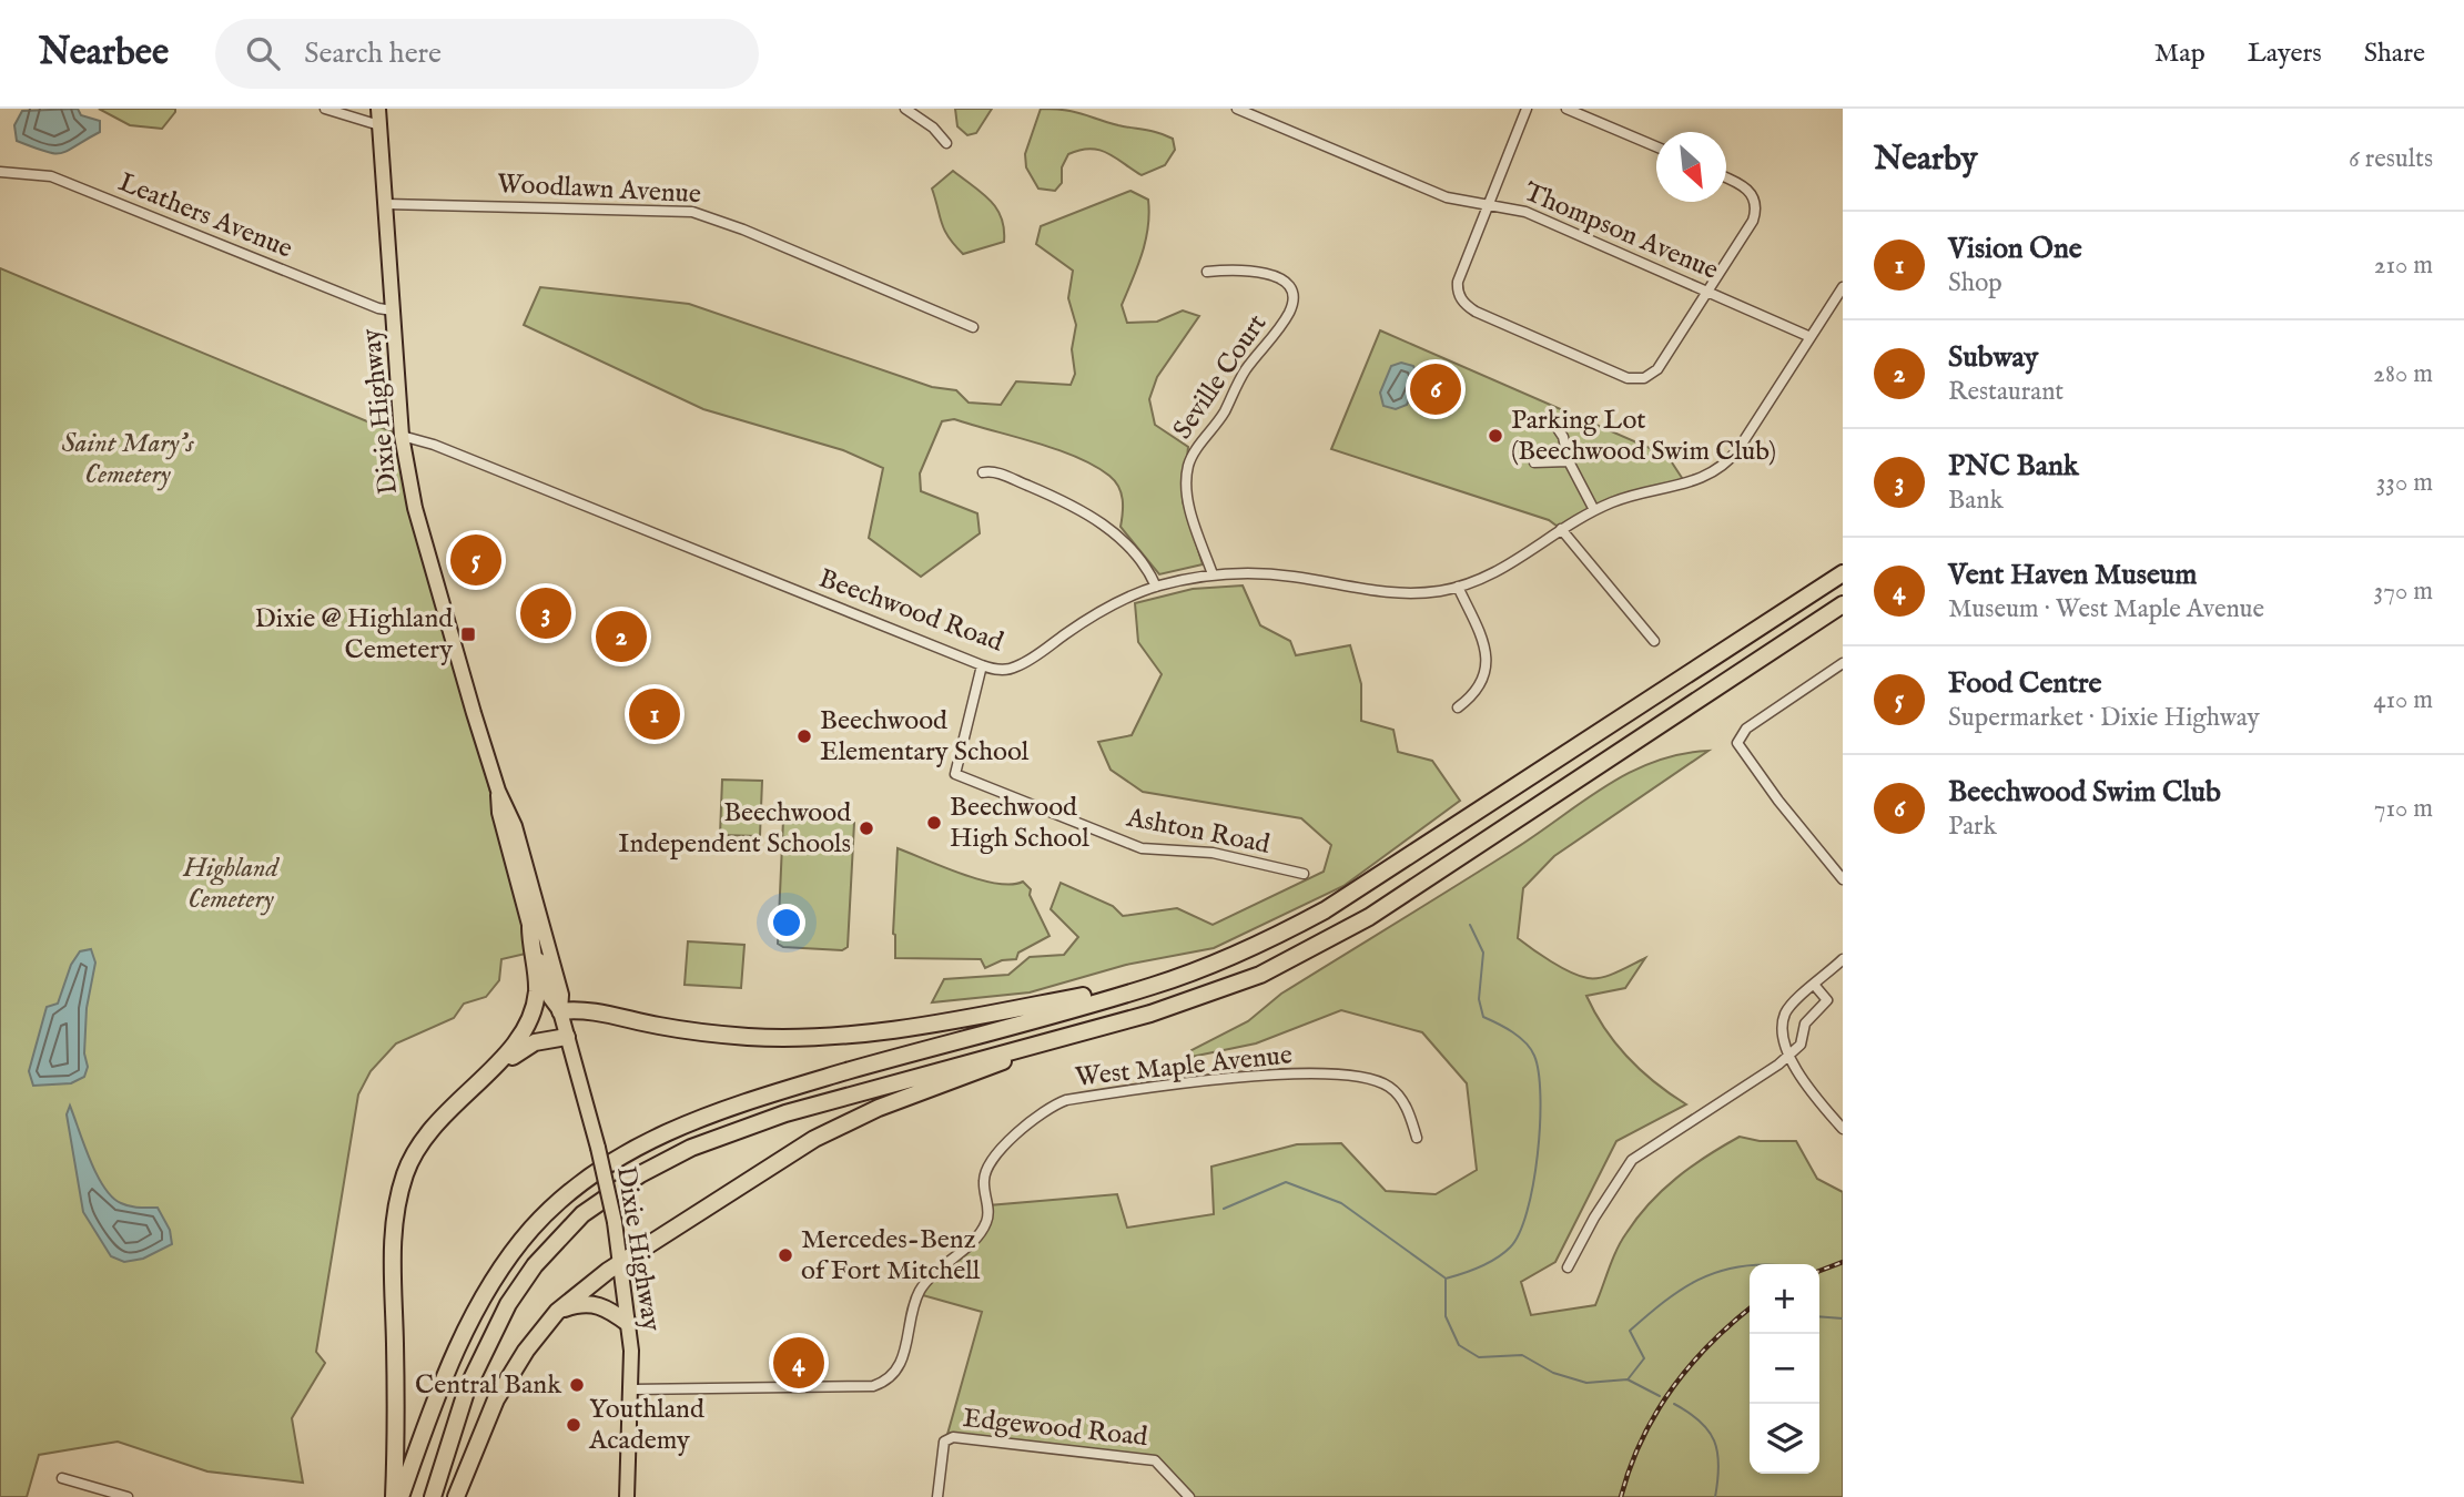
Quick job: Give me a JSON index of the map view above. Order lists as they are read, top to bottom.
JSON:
{
  "streets": {
    "main road": ["Dixie Highway"],
    "street": [
      "Woodlawn Avenue",
      "Leathers Avenue",
      "Thompson Avenue",
      "Seville Court",
      "Beechwood Road",
      "Ashton Road",
      "West Maple Avenue",
      "Edgewood Road"
    ]
  },
  "crossings": [
    ["Woodlawn Avenue", "Dixie Highway"],
    ["Leathers Avenue", "Dixie Highway"],
    ["Thompson Avenue", "Beechwood Road"],
    ["Seville Court", "Beechwood Road"],
    ["Dixie Highway", "Beechwood Road"],
    ["Dixie Highway", "West Maple Avenue"],
    ["Beechwood Road", "Ashton Road"]
  ],
  "parks": ["Saint Mary’s Cemetery", "Highland Cemetery"],
  "places": {
    "other": [
      "Parking Lot (Beechwood Swim Club)",
      "Beechwood Elementary School",
      "Beechwood High School",
      "Beechwood Independent Schools",
      "Mercedes-Benz of Fort Mitchell",
      "Central Bank",
      "Youthland Academy"
    ],
    "transit": ["Dixie @ Highland Cemetery"]
  },
  "north": "bottom right",
  "page": {
    "header": "Nearbee",
    "search": "Search here",
    "nav": ["Map", "Layers", "Share"],
    "heading": ["Nearby", "6 results"],
    "list": [
      {
        "mark": "1",
        "name": "Vision One",
        "note": "Shop",
        "value": "210 m"
      },
      {
        "mark": "2",
        "name": "Subway",
        "note": "Restaurant",
        "value": "280 m"
      },
      {
        "mark": "3",
        "name": "PNC Bank",
        "note": "Bank",
        "value": "330 m"
      },
      {
        "mark": "4",
        "name": "Vent Haven Museum",
        "note": "Museum · West Maple Avenue",
        "value": "370 m"
      },
      {
        "mark": "5",
        "name": "Food Centre",
        "note": "Supermarket · Dixie Highway",
        "value": "410 m"
      },
      {
        "mark": "6",
        "name": "Beechwood Swim Club",
        "note": "Park",
        "value": "710 m"
      }
    ],
    "pins": [
      "6",
      "5",
      "3",
      "2",
      "1",
      "4"
    ],
    "map_buttons": ["+", "−"]
  }
}
